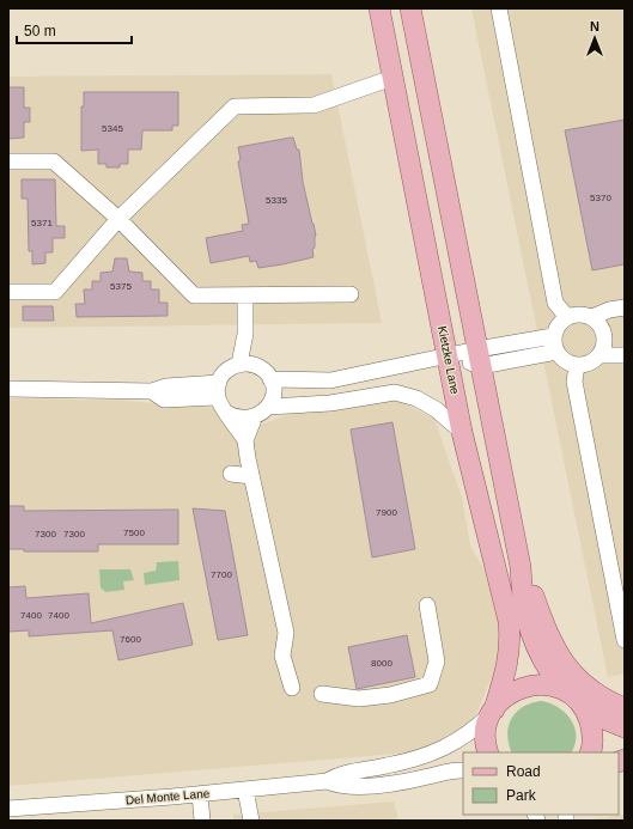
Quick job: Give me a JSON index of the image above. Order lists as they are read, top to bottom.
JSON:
{
  "streets": {
    "main road": ["Kietzke Lane"],
    "street": ["Del Monte Lane"]
  },
  "crossings": [
    ["Kietzke Lane", "Del Monte Lane"]
  ],
  "house_numbers": [
    "5345",
    "5370",
    "5335",
    "5371",
    "5375",
    "7900",
    "7500",
    "7300",
    "7300",
    "7700",
    "7400",
    "7400",
    "7600",
    "8000"
  ],
  "legend": ["Road", "Park"],
  "scale_bar": "50 m",
  "north": "top"
}
